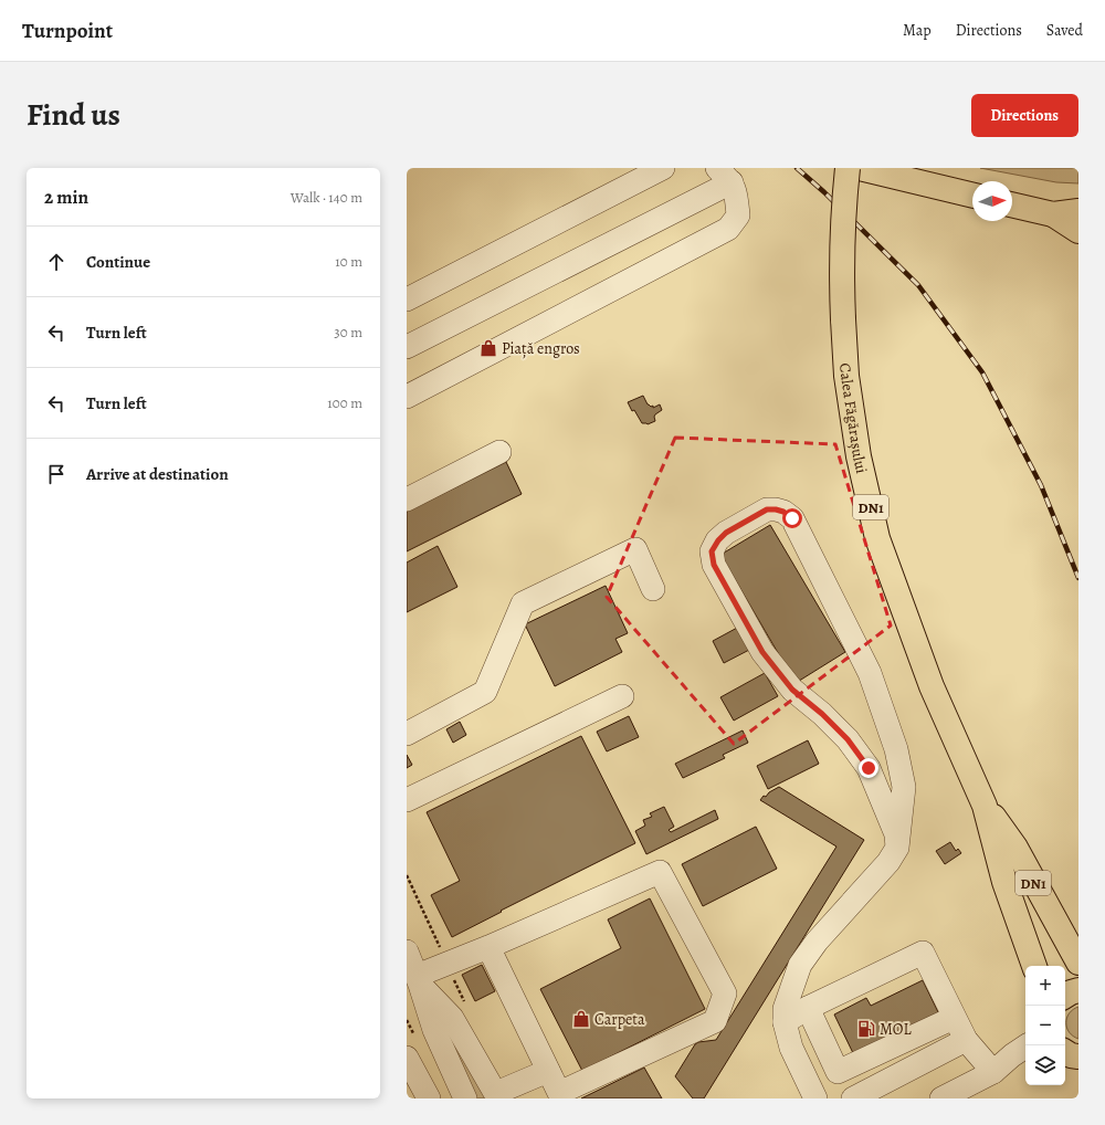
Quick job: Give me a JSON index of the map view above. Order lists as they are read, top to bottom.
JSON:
{
  "streets": {
    "main road": ["Calea Făgărașului", "DN1"]
  },
  "places": {
    "shop": ["Piață engros", "Carpeta"],
    "fuel station": ["MOL"]
  },
  "north": "right",
  "page": {
    "header": "Turnpoint",
    "nav": ["Map", "Directions", "Saved"],
    "title": "Find us",
    "buttons": "Directions",
    "heading": ["2 min", "Walk · 140 m"],
    "list": [
      ["Continue", "10 m"],
      ["Turn left", "30 m"],
      ["Turn left", "100 m"],
      "Arrive at destination"
    ],
    "map_buttons": ["+", "−"]
  }
}
